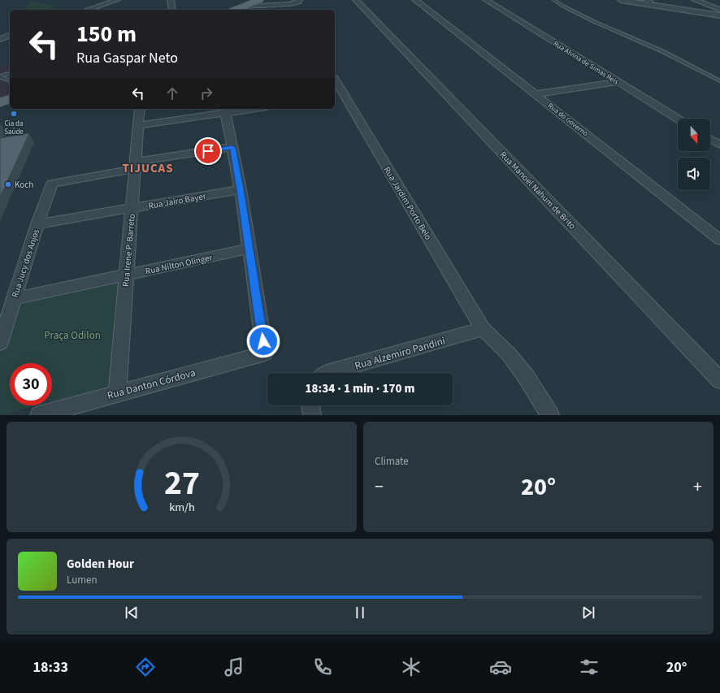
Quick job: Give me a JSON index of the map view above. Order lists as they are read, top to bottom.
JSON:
{
  "streets": {
    "street": [
      "Rua Alvina de Simas Reis",
      "Rua do Governo",
      "Rua Manoel Nahum de Brito",
      "Rua Jairo Bayer",
      "Rua Jardim Porto Belo",
      "Rua Irene P. Barreto",
      "Rua Jucy dos Anjos",
      "Rua Nilton Olinger",
      "Rua Alzemiro Pandini",
      "Rua Danton Córdova"
    ]
  },
  "crossings": [
    ["Rua Jairo Bayer", "Rua Irene P. Barreto"],
    ["Rua Jairo Bayer", "Rua Jucy dos Anjos"],
    ["Rua Jardim Porto Belo", "Rua Alzemiro Pandini"],
    ["Rua Irene P. Barreto", "Rua Jucy dos Anjos"],
    ["Rua Irene P. Barreto", "Rua Nilton Olinger"],
    ["Rua Irene P. Barreto", "Rua Danton Córdova"],
    ["Rua Jucy dos Anjos", "Rua Nilton Olinger"],
    ["Rua Nilton Olinger", "Rua Danton Córdova"]
  ],
  "districts": ["TIJUCAS"],
  "parks": ["Praça Odilon"],
  "places": ["Cia da Saúde", "Koch"],
  "north": "bottom",
  "page": {
    "turn": ["150 m", "Rua Gaspar Neto"],
    "limit": "30",
    "trip": "18:34 · 1 min · 170 m",
    "tile": "Climate",
    "heat": ["−", "20°", "+"],
    "song": ["Golden Hour", "Lumen"],
    "tabs": ["18:33", "20°"],
    "gauge": ["27", "km/h"]
  }
}
